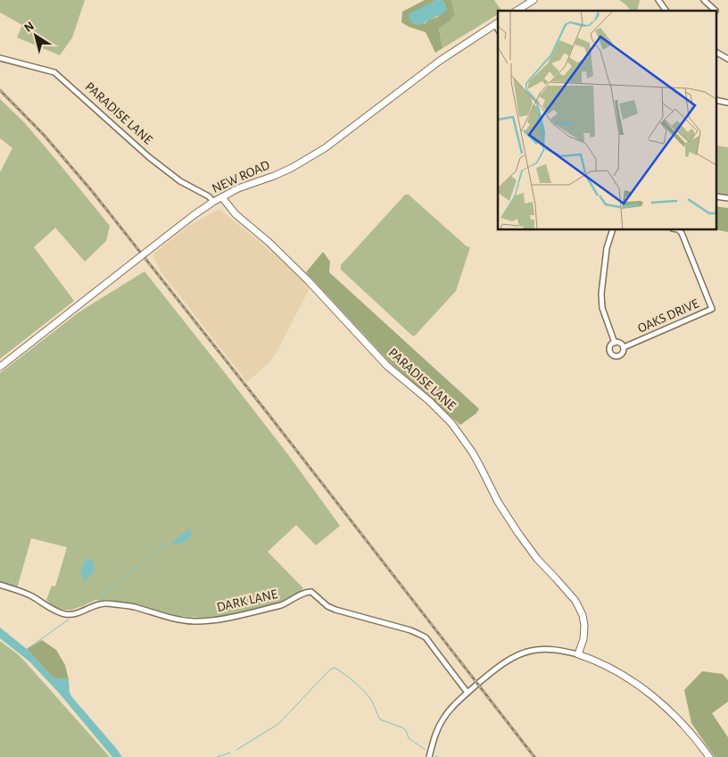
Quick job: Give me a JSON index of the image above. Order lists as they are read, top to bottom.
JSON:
{
  "streets": {
    "street": [
      "PARADISE LANE",
      "NEW ROAD",
      "OAKS DRIVE",
      "DARK LANE"
    ]
  },
  "crossings": [
    ["PARADISE LANE", "NEW ROAD"]
  ],
  "north": "top left"
}
